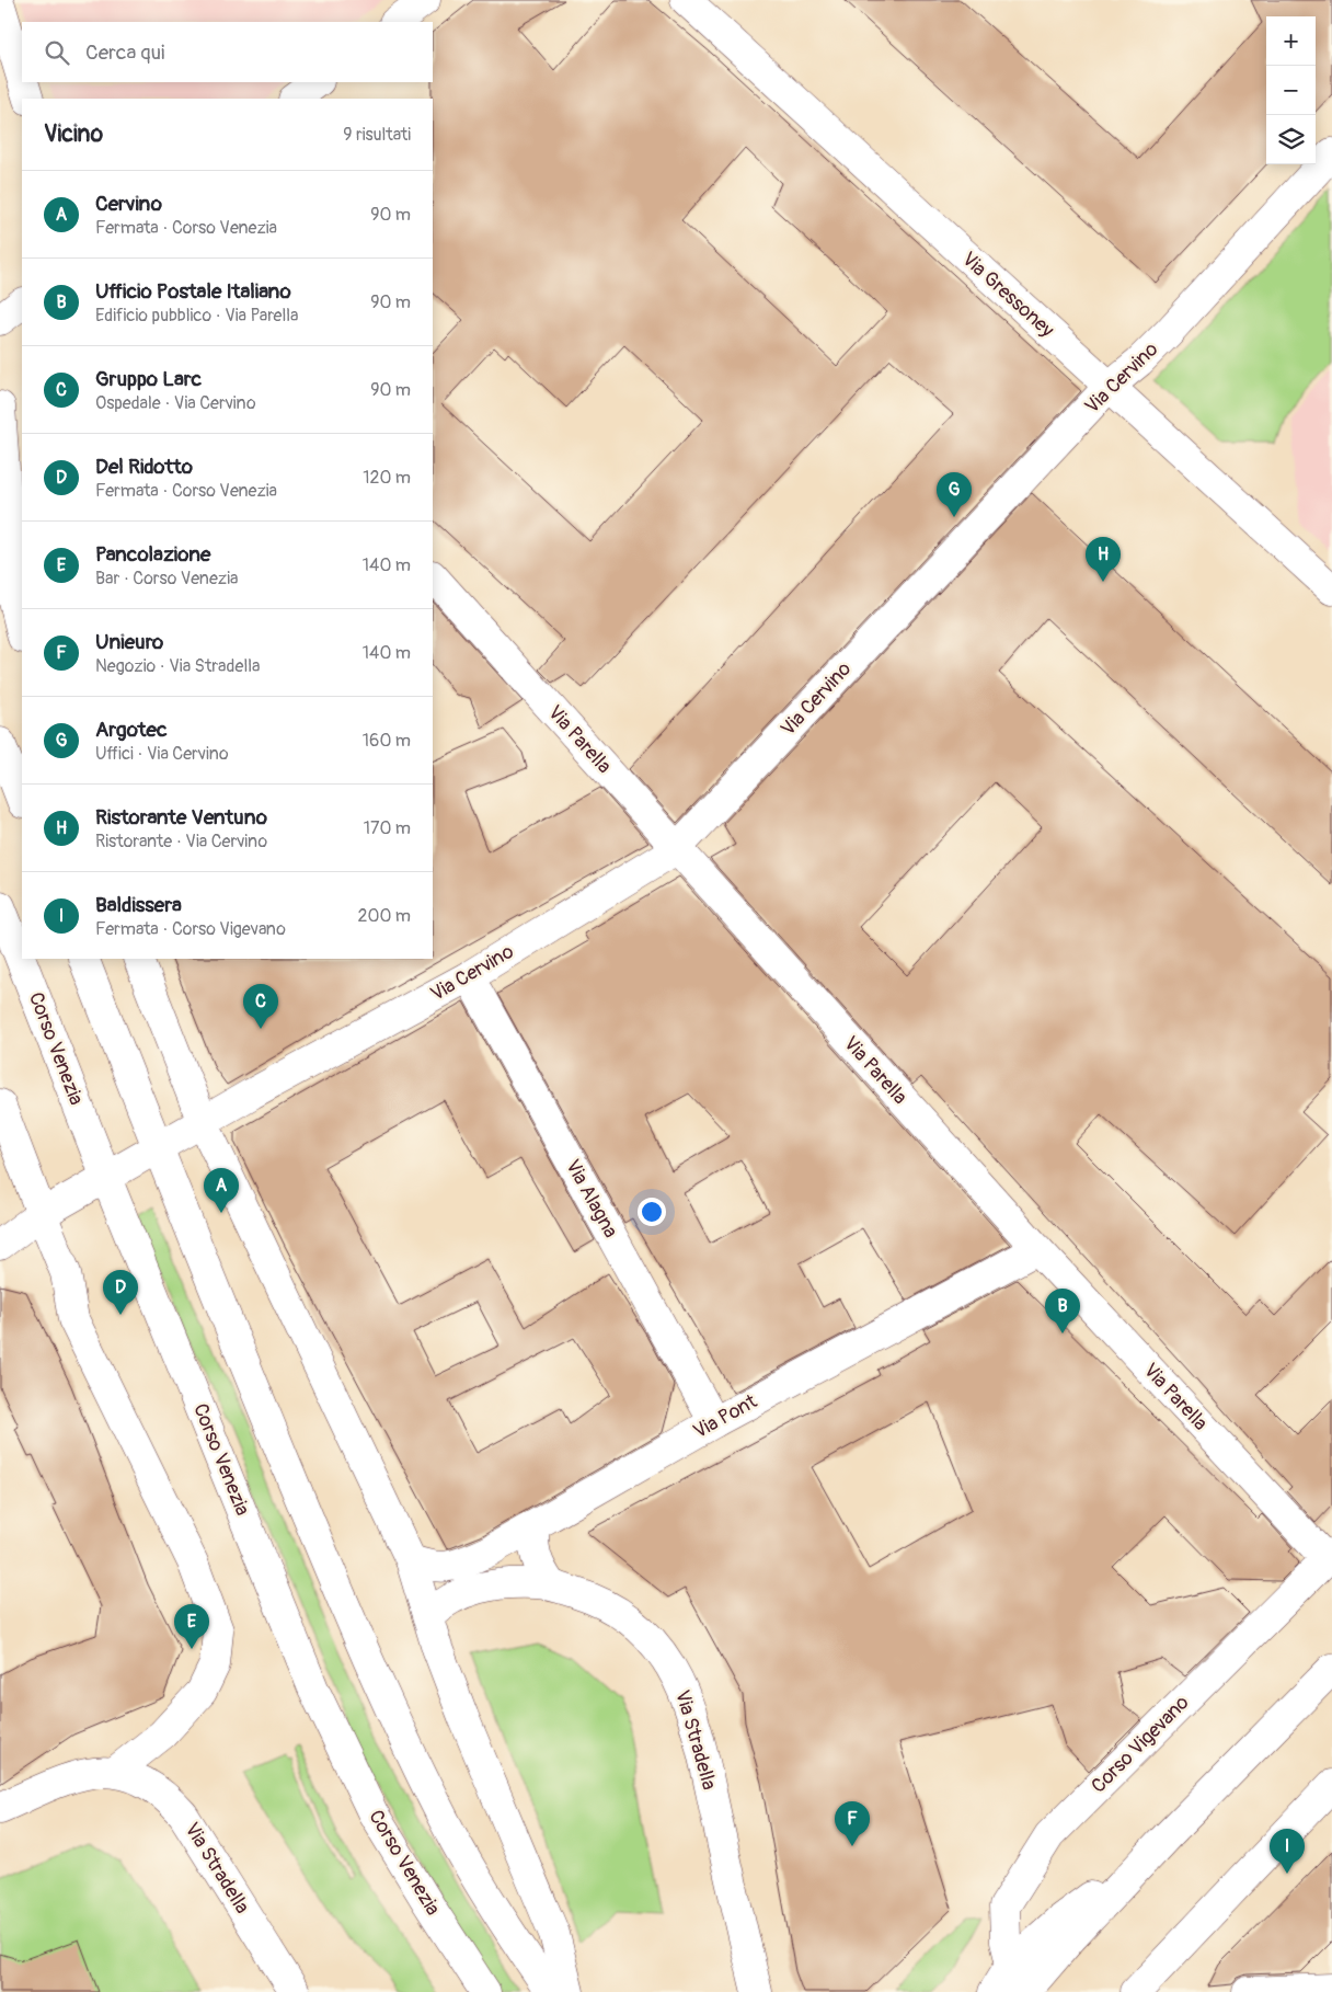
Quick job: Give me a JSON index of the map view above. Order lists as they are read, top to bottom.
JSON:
{
  "streets": {
    "street": [
      "Via Gressoney",
      "Via Cervino",
      "Via Parella",
      "Corso Venezia",
      "Via Alagna",
      "Via Pont",
      "Via Stradella",
      "Corso Vigevano"
    ]
  },
  "crossings": [
    ["Via Gressoney", "Via Cervino"],
    ["Via Cervino", "Via Parella"],
    ["Via Cervino", "Corso Venezia"],
    ["Via Cervino", "Via Alagna"],
    ["Via Parella", "Via Pont"],
    ["Via Parella", "Corso Vigevano"],
    ["Via Alagna", "Via Pont"]
  ],
  "page": {
    "map_buttons": ["+", "−"],
    "search": "Cerca qui",
    "heading": ["Vicino", "9 risultati"],
    "list": [
      {
        "mark": "A",
        "name": "Cervino",
        "note": "Fermata · Corso Venezia",
        "value": "90 m"
      },
      {
        "mark": "B",
        "name": "Ufficio Postale Italiano",
        "note": "Edificio pubblico · Via Parella",
        "value": "90 m"
      },
      {
        "mark": "C",
        "name": "Gruppo Larc",
        "note": "Ospedale · Via Cervino",
        "value": "90 m"
      },
      {
        "mark": "D",
        "name": "Del Ridotto",
        "note": "Fermata · Corso Venezia",
        "value": "120 m"
      },
      {
        "mark": "E",
        "name": "Pancolazione",
        "note": "Bar · Corso Venezia",
        "value": "140 m"
      },
      {
        "mark": "F",
        "name": "Unieuro",
        "note": "Negozio · Via Stradella",
        "value": "140 m"
      },
      {
        "mark": "G",
        "name": "Argotec",
        "note": "Uffici · Via Cervino",
        "value": "160 m"
      },
      {
        "mark": "H",
        "name": "Ristorante Ventuno",
        "note": "Ristorante · Via Cervino",
        "value": "170 m"
      },
      {
        "mark": "I",
        "name": "Baldissera",
        "note": "Fermata · Corso Vigevano",
        "value": "200 m"
      }
    ],
    "pins": [
      "G",
      "H",
      "C",
      "A",
      "D",
      "B",
      "E",
      "F",
      "I"
    ]
  }
}
